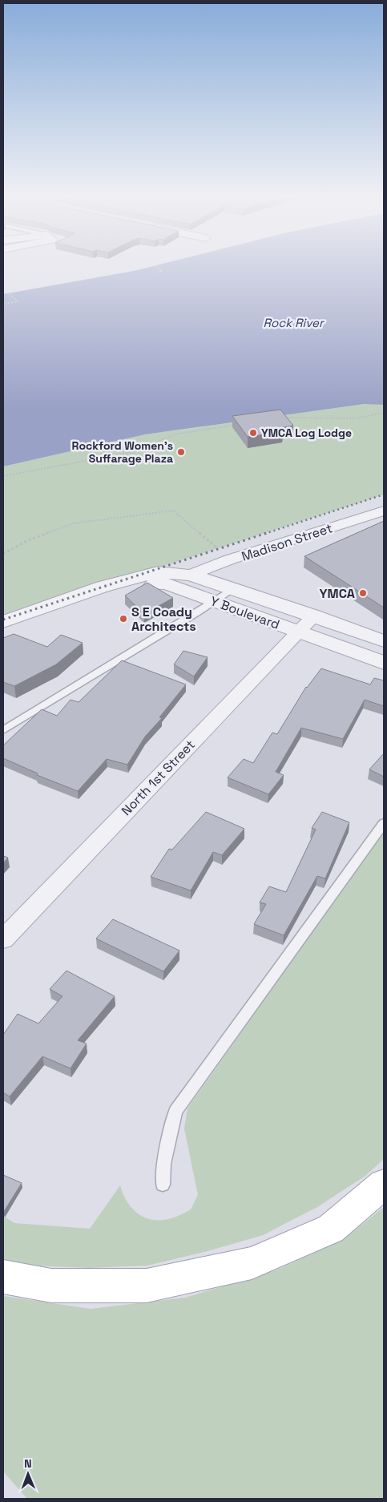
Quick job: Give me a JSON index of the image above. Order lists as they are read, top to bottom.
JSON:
{
  "streets": {
    "street": ["Madison Street", "Y Boulevard", "North 1st Street"]
  },
  "crossings": [
    ["Madison Street", "Y Boulevard"],
    ["Y Boulevard", "North 1st Street"]
  ],
  "water": ["Rock River"],
  "places": [
    "YMCA Log Lodge",
    "Rockford Women's Suffarage Plaza",
    "YMCA",
    "S E Coady Architects"
  ],
  "north": "top"
}
